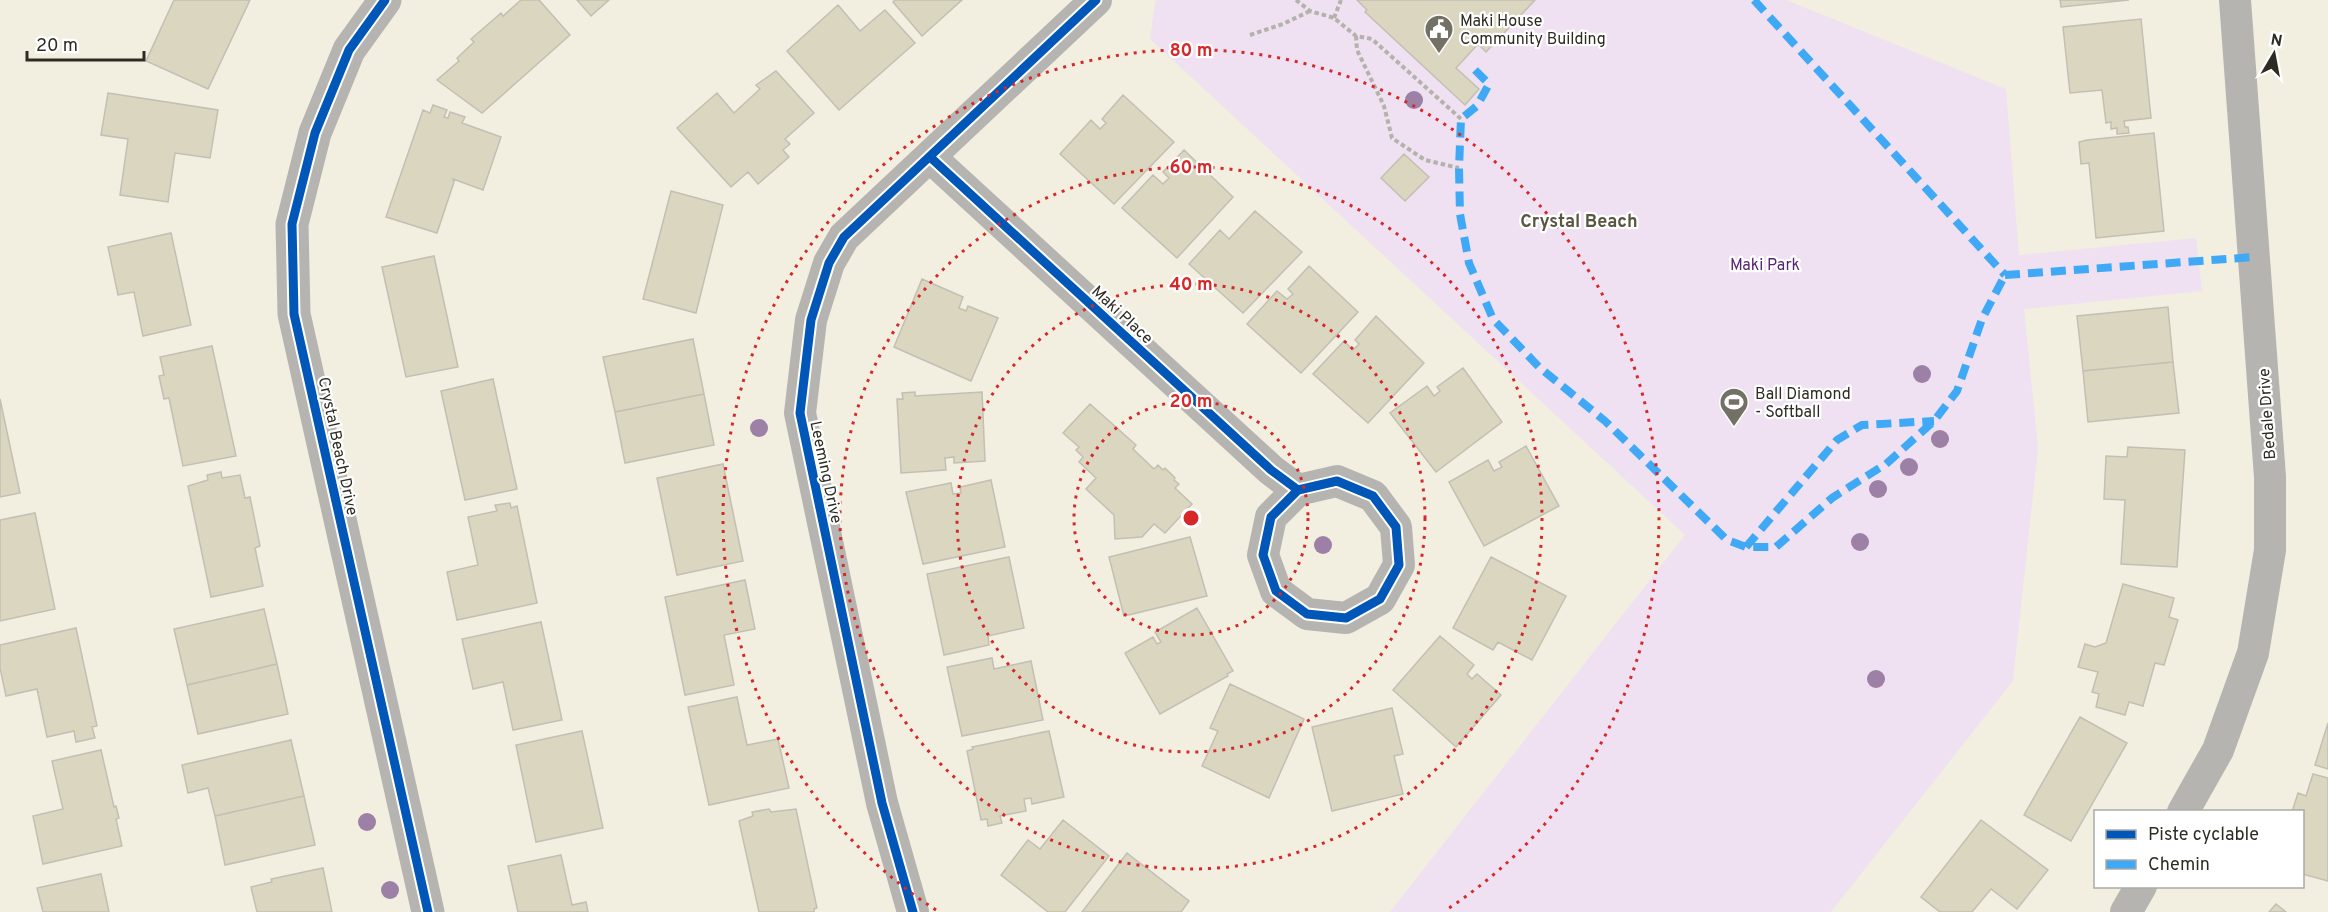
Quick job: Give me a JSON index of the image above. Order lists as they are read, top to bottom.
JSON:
{
  "streets": {
    "street": [
      "Maki Place",
      "Bedale Drive",
      "Crystal Beach Drive",
      "Leeming Drive"
    ]
  },
  "crossings": [
    ["Maki Place", "Leeming Drive"]
  ],
  "districts": ["Crystal Beach"],
  "parks": ["Maki Park"],
  "places": {
    "public building": ["Maki House Community Building"],
    "sports": ["Ball Diamond - Softball"]
  },
  "legend": ["Piste cyclable", "Chemin"],
  "scale_bar": "20 m",
  "north": "top",
  "rings": [
    "80 m",
    "60 m",
    "40 m",
    "20 m"
  ]
}
